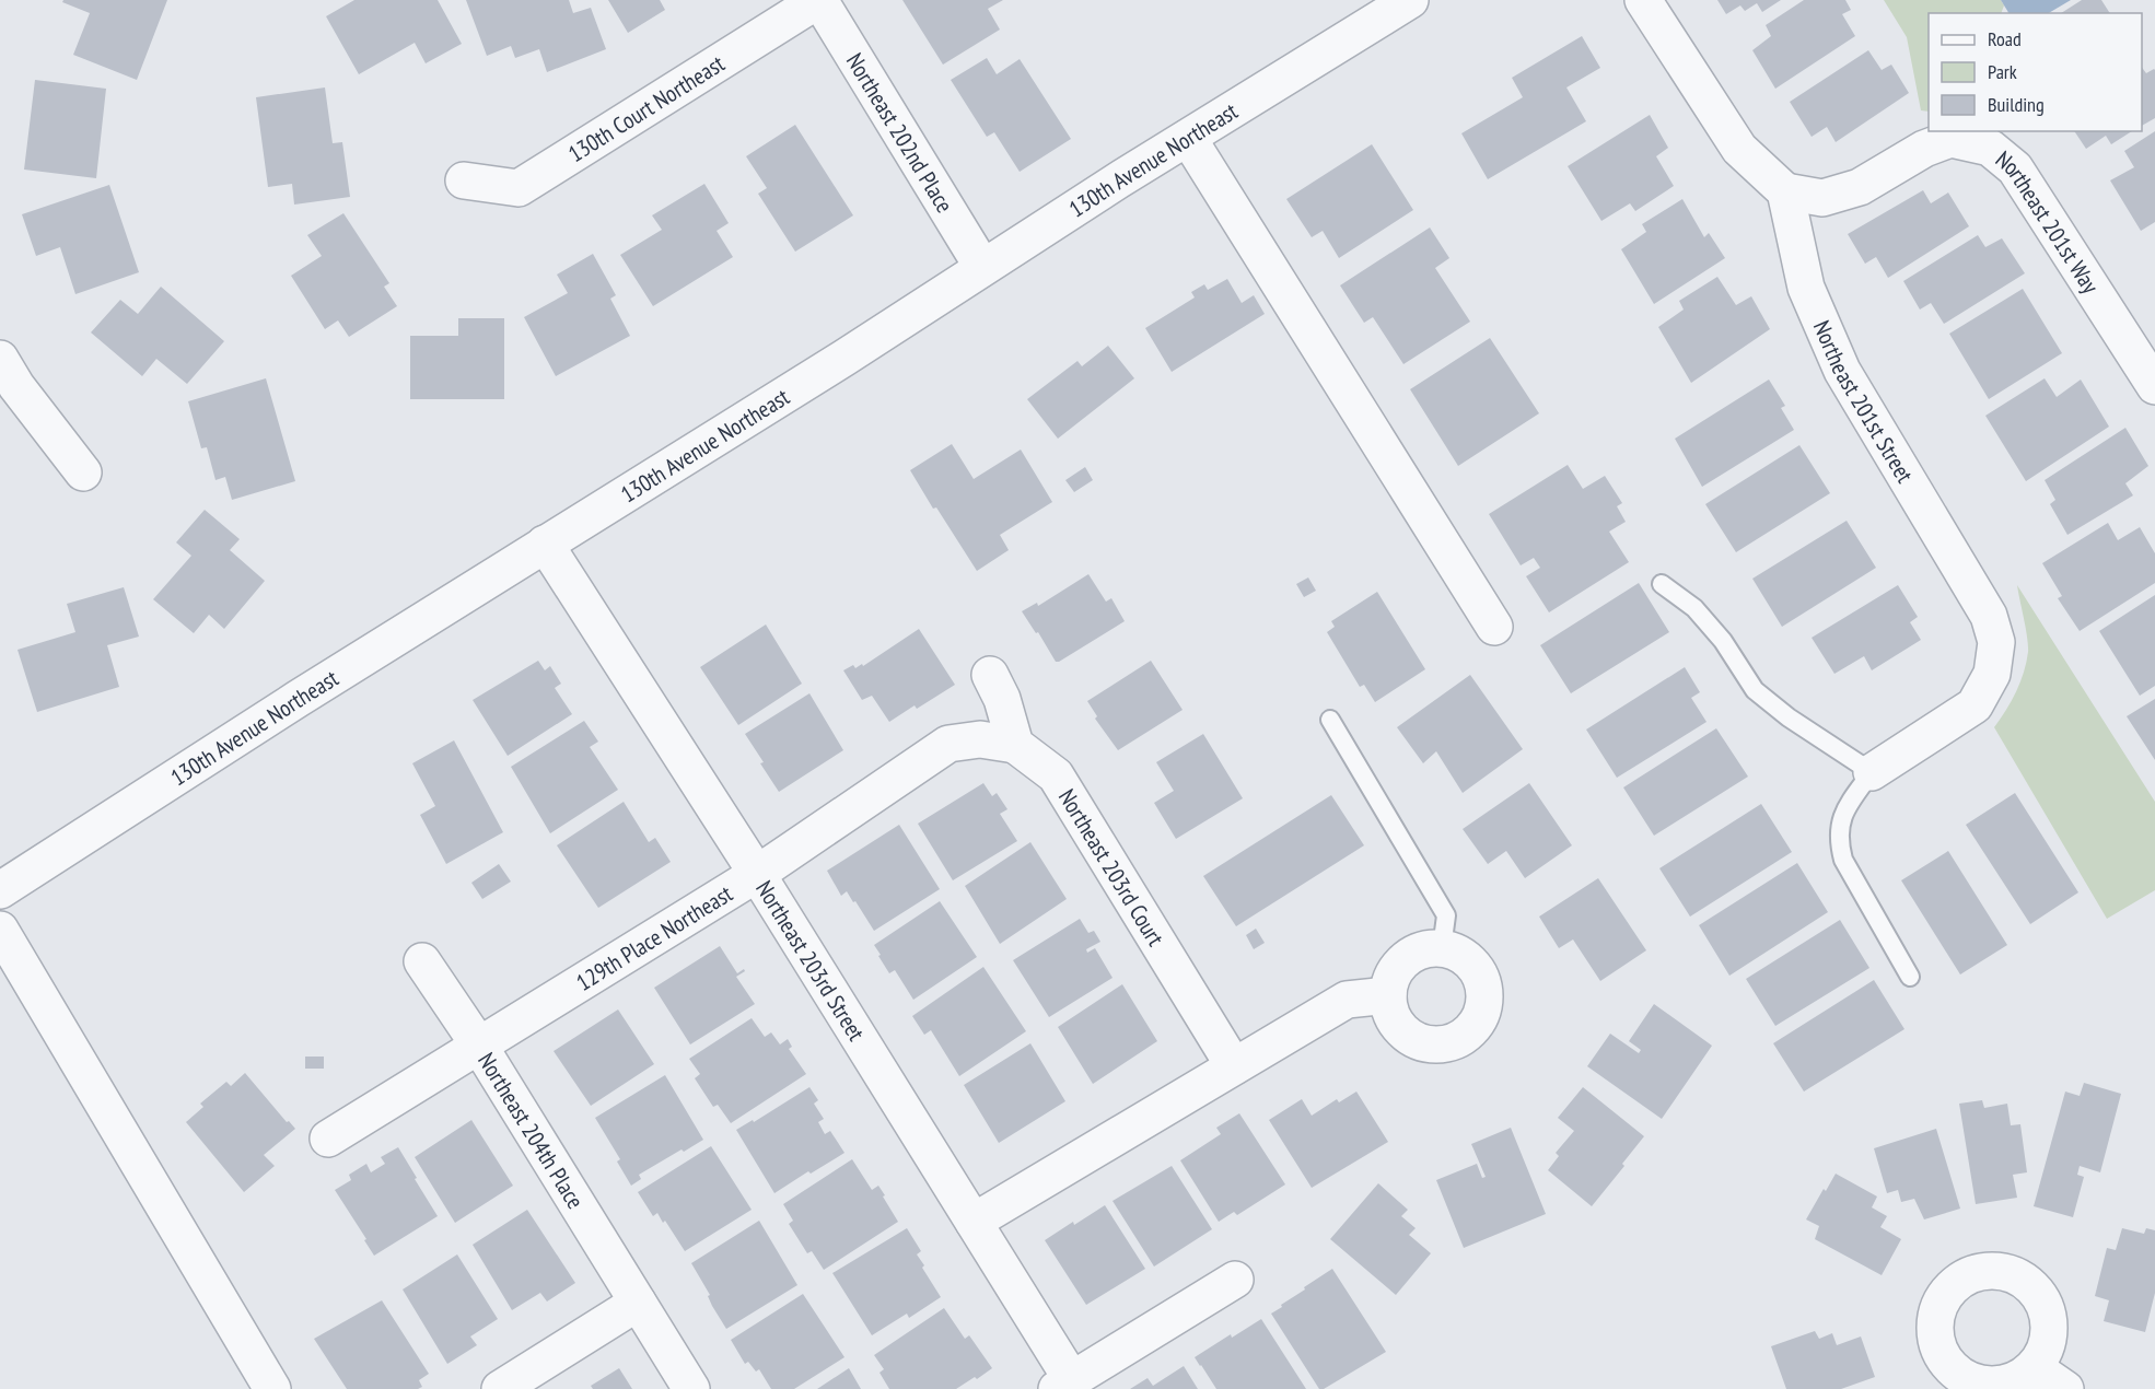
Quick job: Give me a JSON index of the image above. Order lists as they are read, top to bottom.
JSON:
{
  "streets": {
    "street": [
      "130th Court Northeast",
      "Northeast 202nd Place",
      "130th Avenue Northeast",
      "Northeast 201st Way",
      "Northeast 201st Street",
      "Northeast 203rd Court",
      "129th Place Northeast",
      "Northeast 203rd Street",
      "Northeast 204th Place"
    ]
  },
  "crossings": [
    ["130th Court Northeast", "Northeast 202nd Place"],
    ["Northeast 202nd Place", "130th Avenue Northeast"],
    ["130th Avenue Northeast", "Northeast 203rd Street"],
    ["Northeast 201st Way", "Northeast 201st Street"],
    ["Northeast 203rd Court", "129th Place Northeast"],
    ["129th Place Northeast", "Northeast 203rd Street"],
    ["129th Place Northeast", "Northeast 204th Place"]
  ],
  "legend": ["Road", "Park", "Building"]
}
